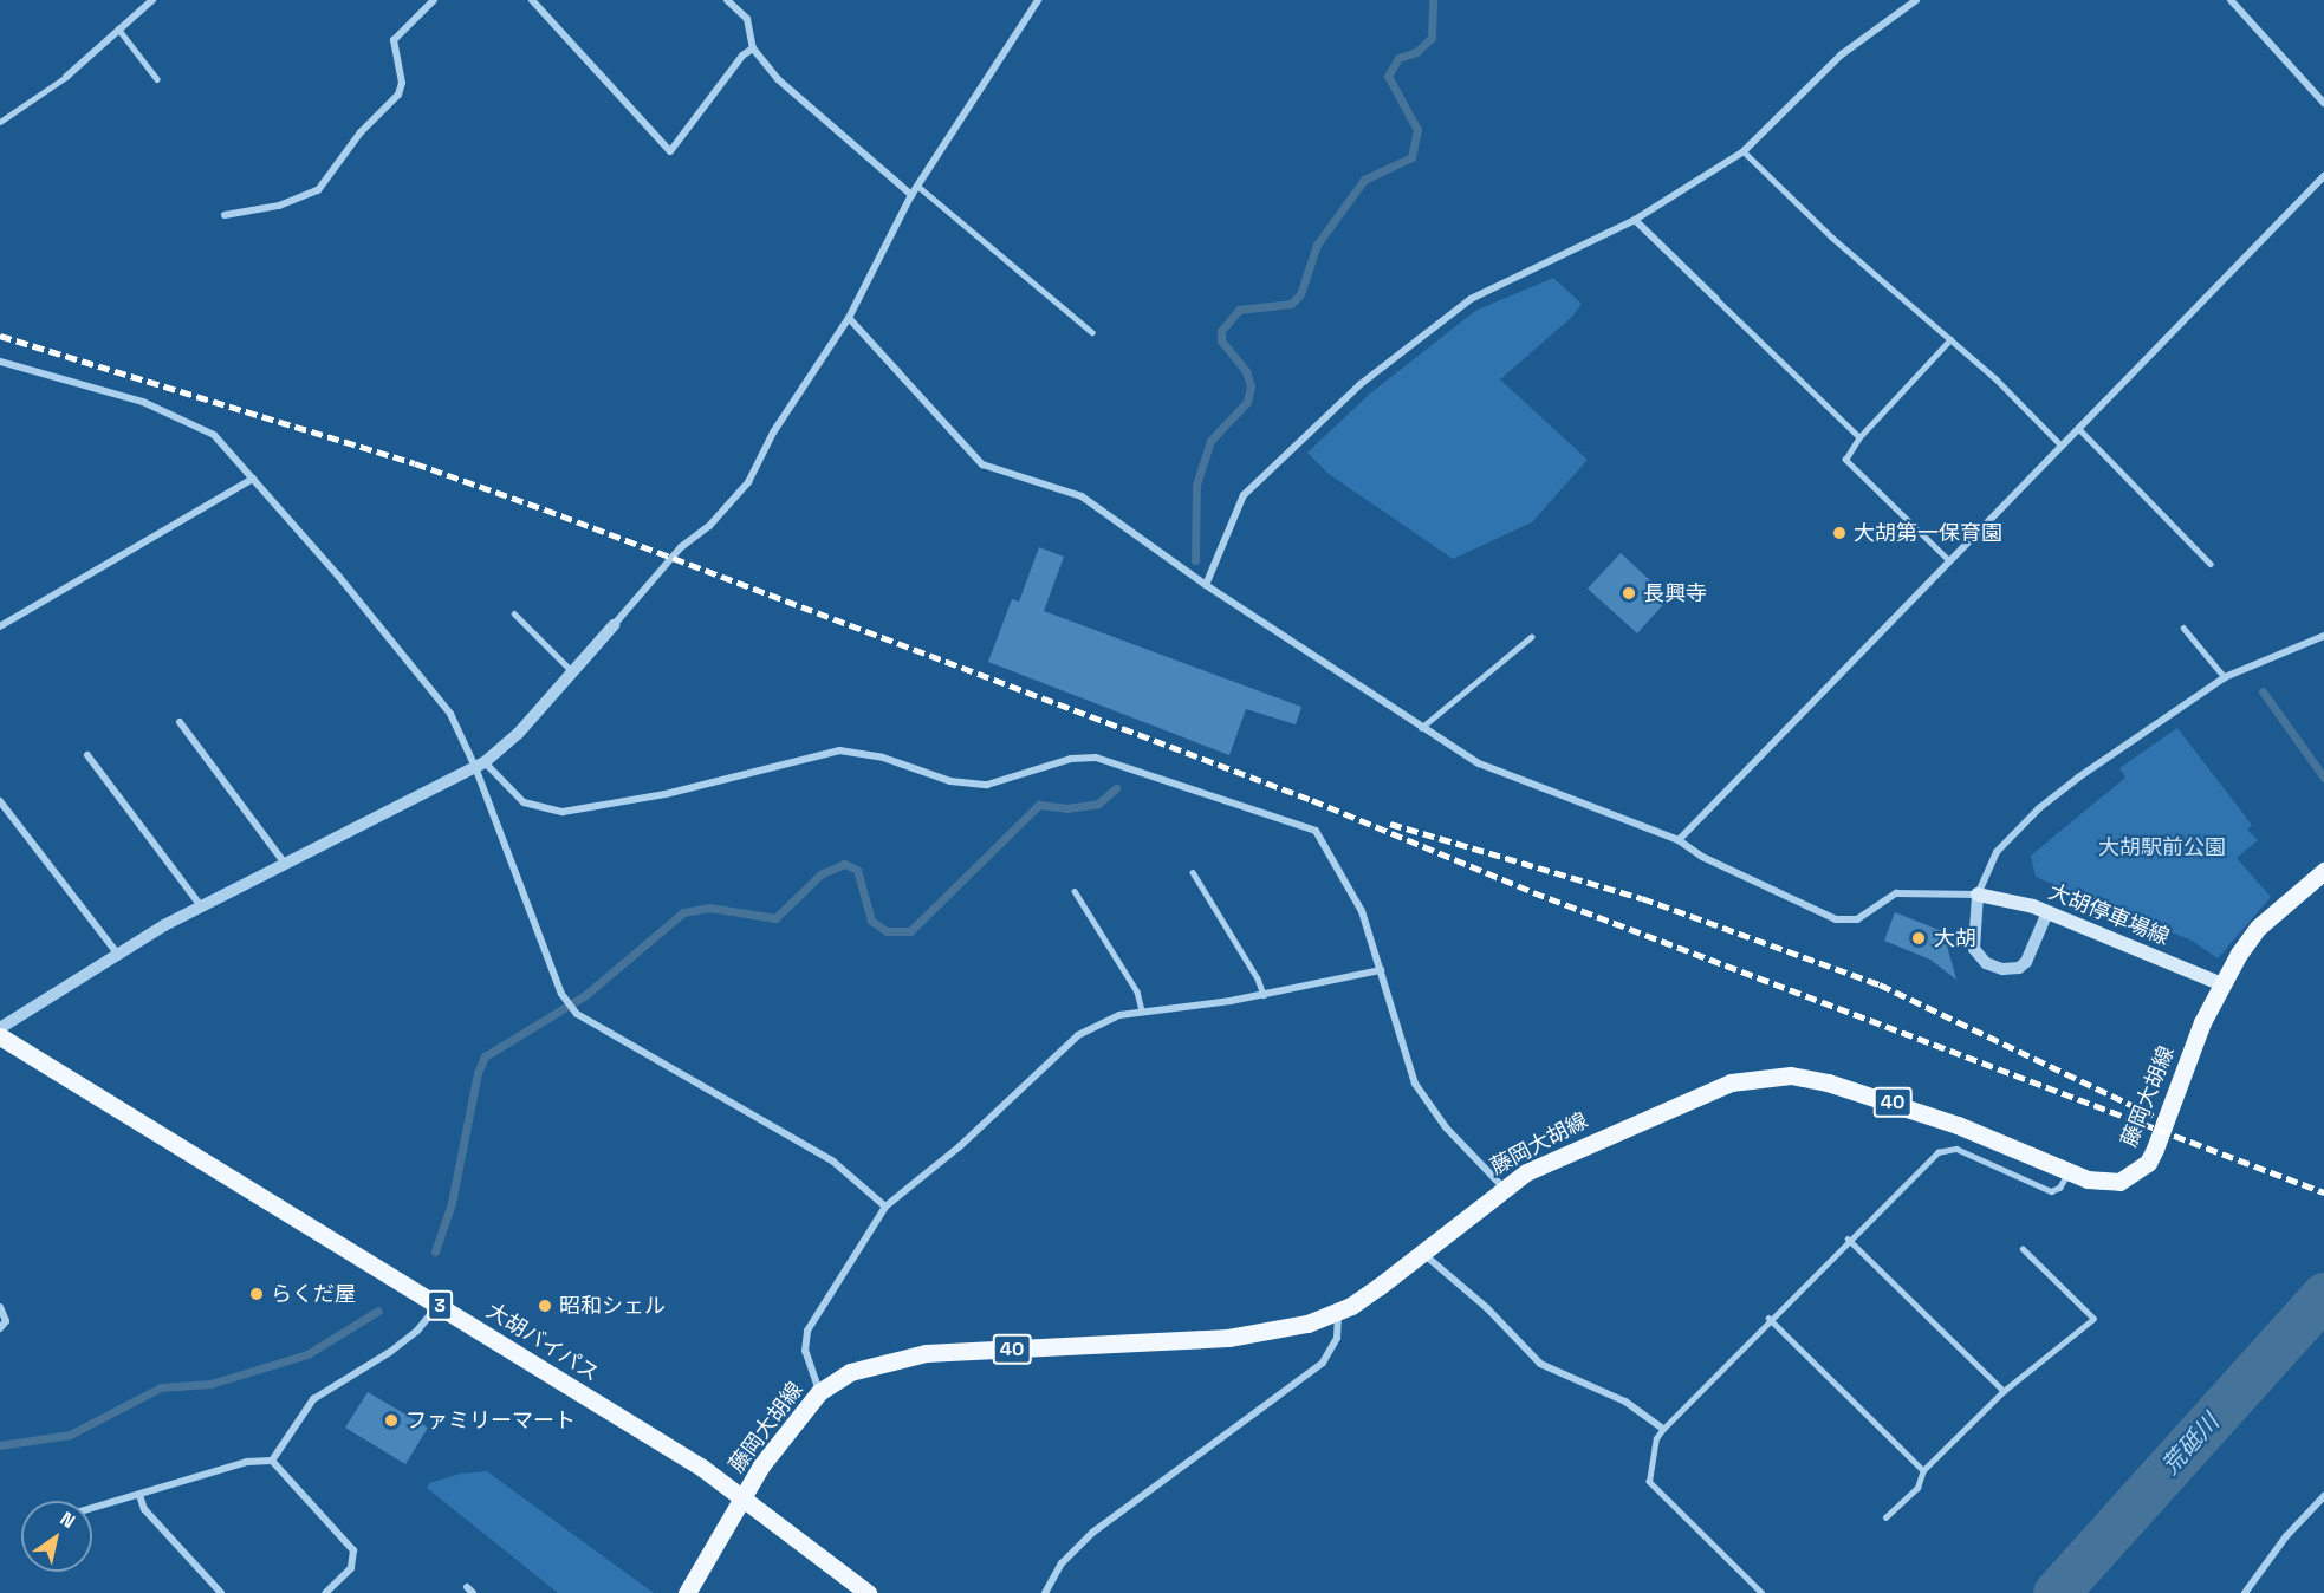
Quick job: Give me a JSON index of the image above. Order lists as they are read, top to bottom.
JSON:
{
  "streets": {
    "main road": [
      "大胡停車場線",
      "藤岡大胡線",
      "40",
      "3",
      "大胡バイパス"
    ]
  },
  "crossings": [
    ["大胡停車場線", "藤岡大胡線"],
    ["藤岡大胡線", "大胡バイパス"]
  ],
  "water": ["荒砥川"],
  "parks": ["大胡駅前公園"],
  "places": [
    "大胡第一保育園",
    "長興寺",
    "大胡",
    "らくだ屋",
    "昭和シェル",
    "ファミリーマート"
  ],
  "north": "top right"
}
